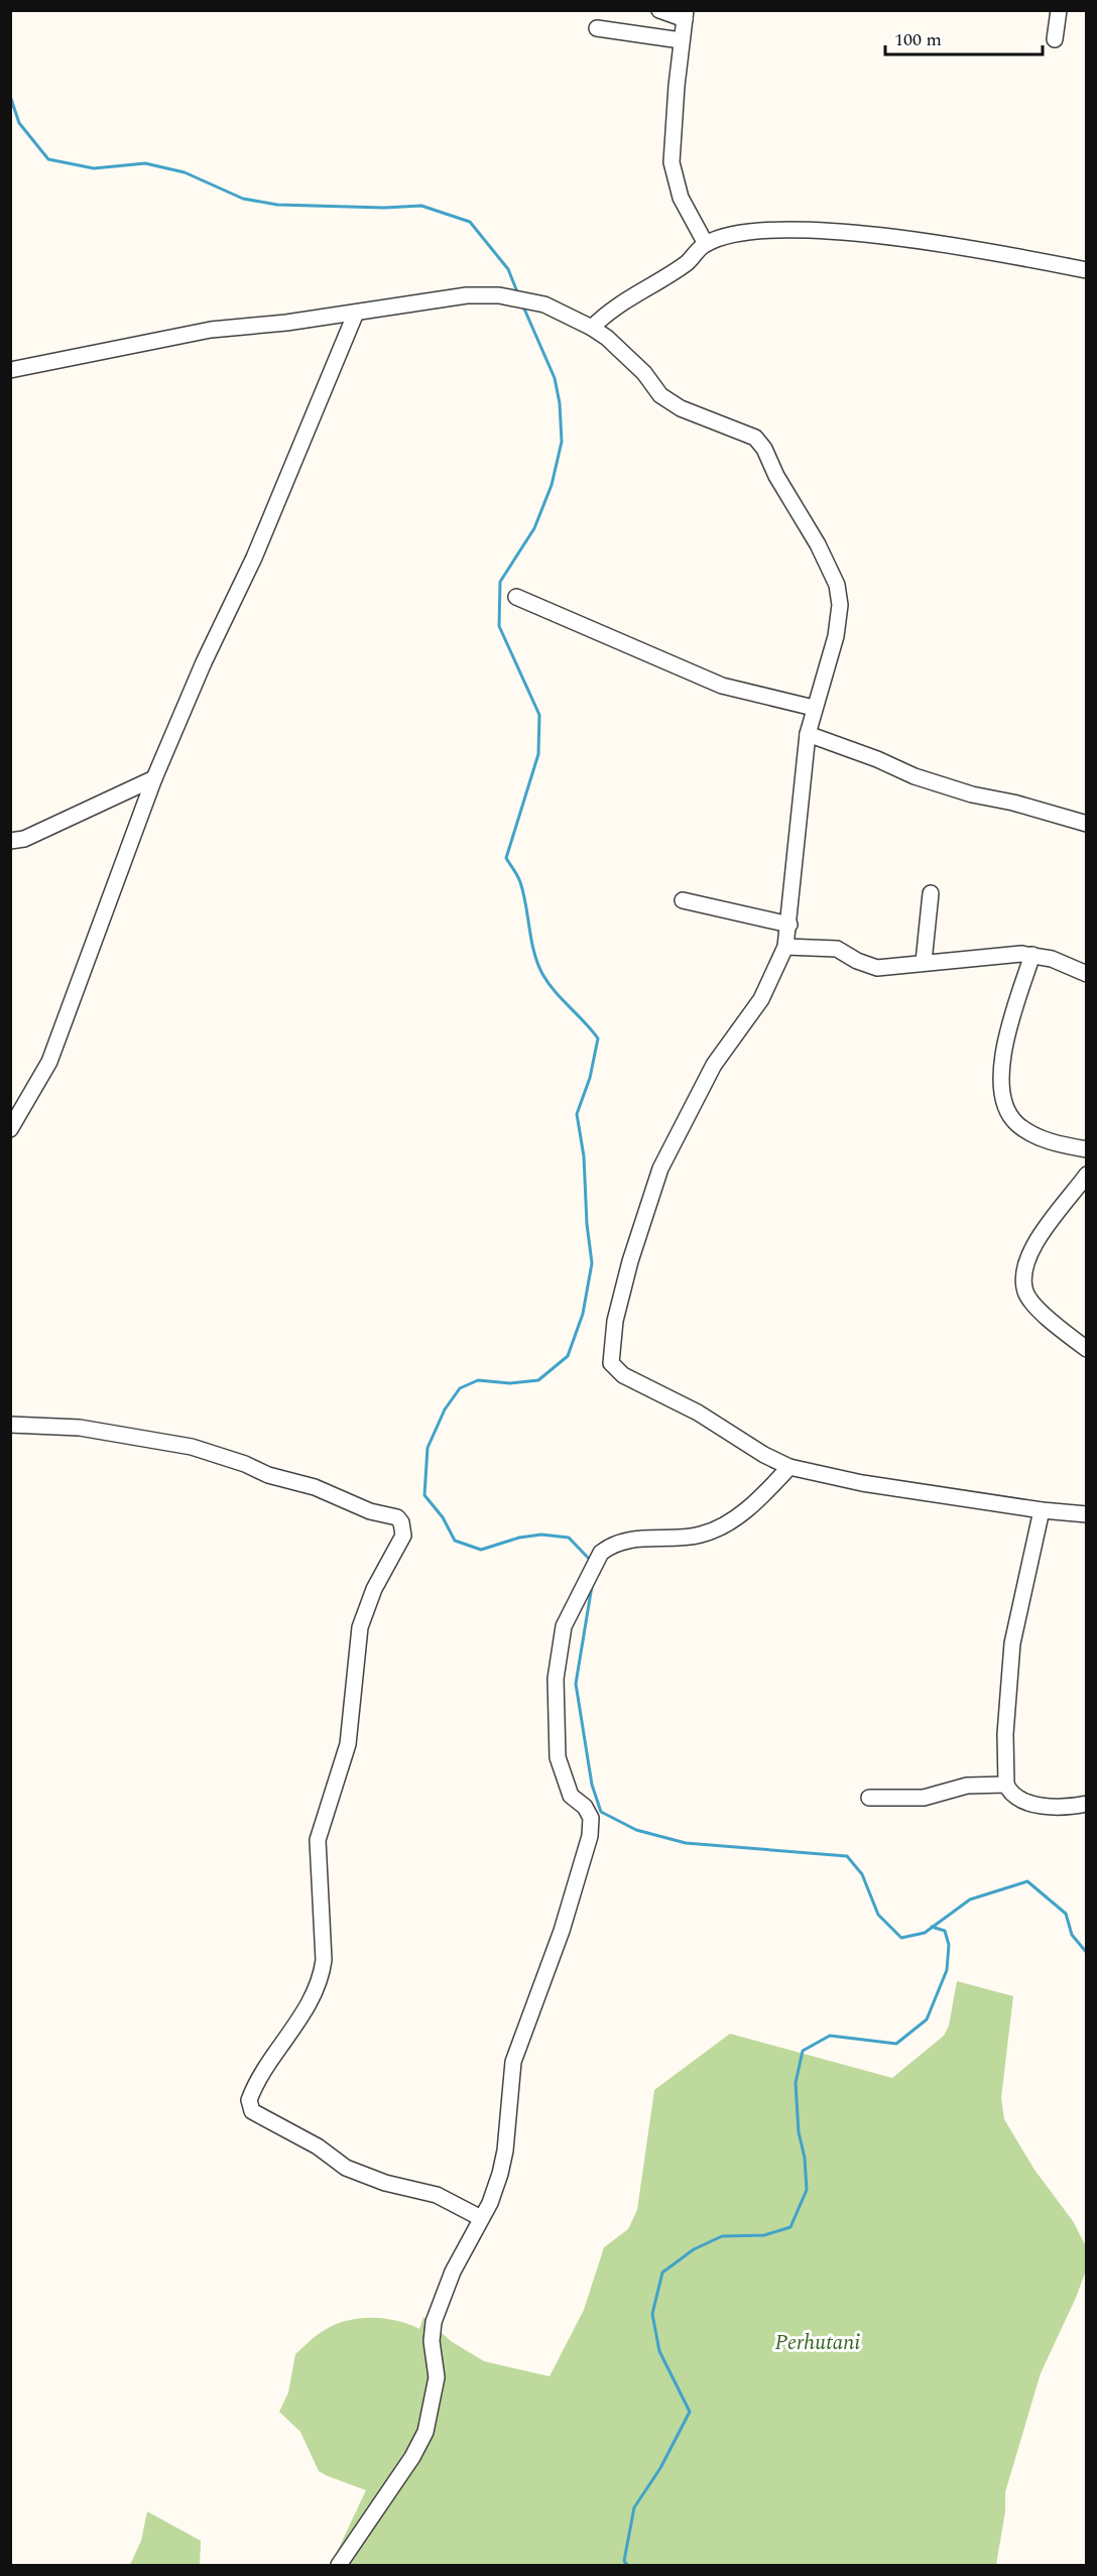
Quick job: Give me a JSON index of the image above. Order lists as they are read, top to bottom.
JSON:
{
  "parks": ["Perhutani"],
  "scale_bar": "100 m"
}
